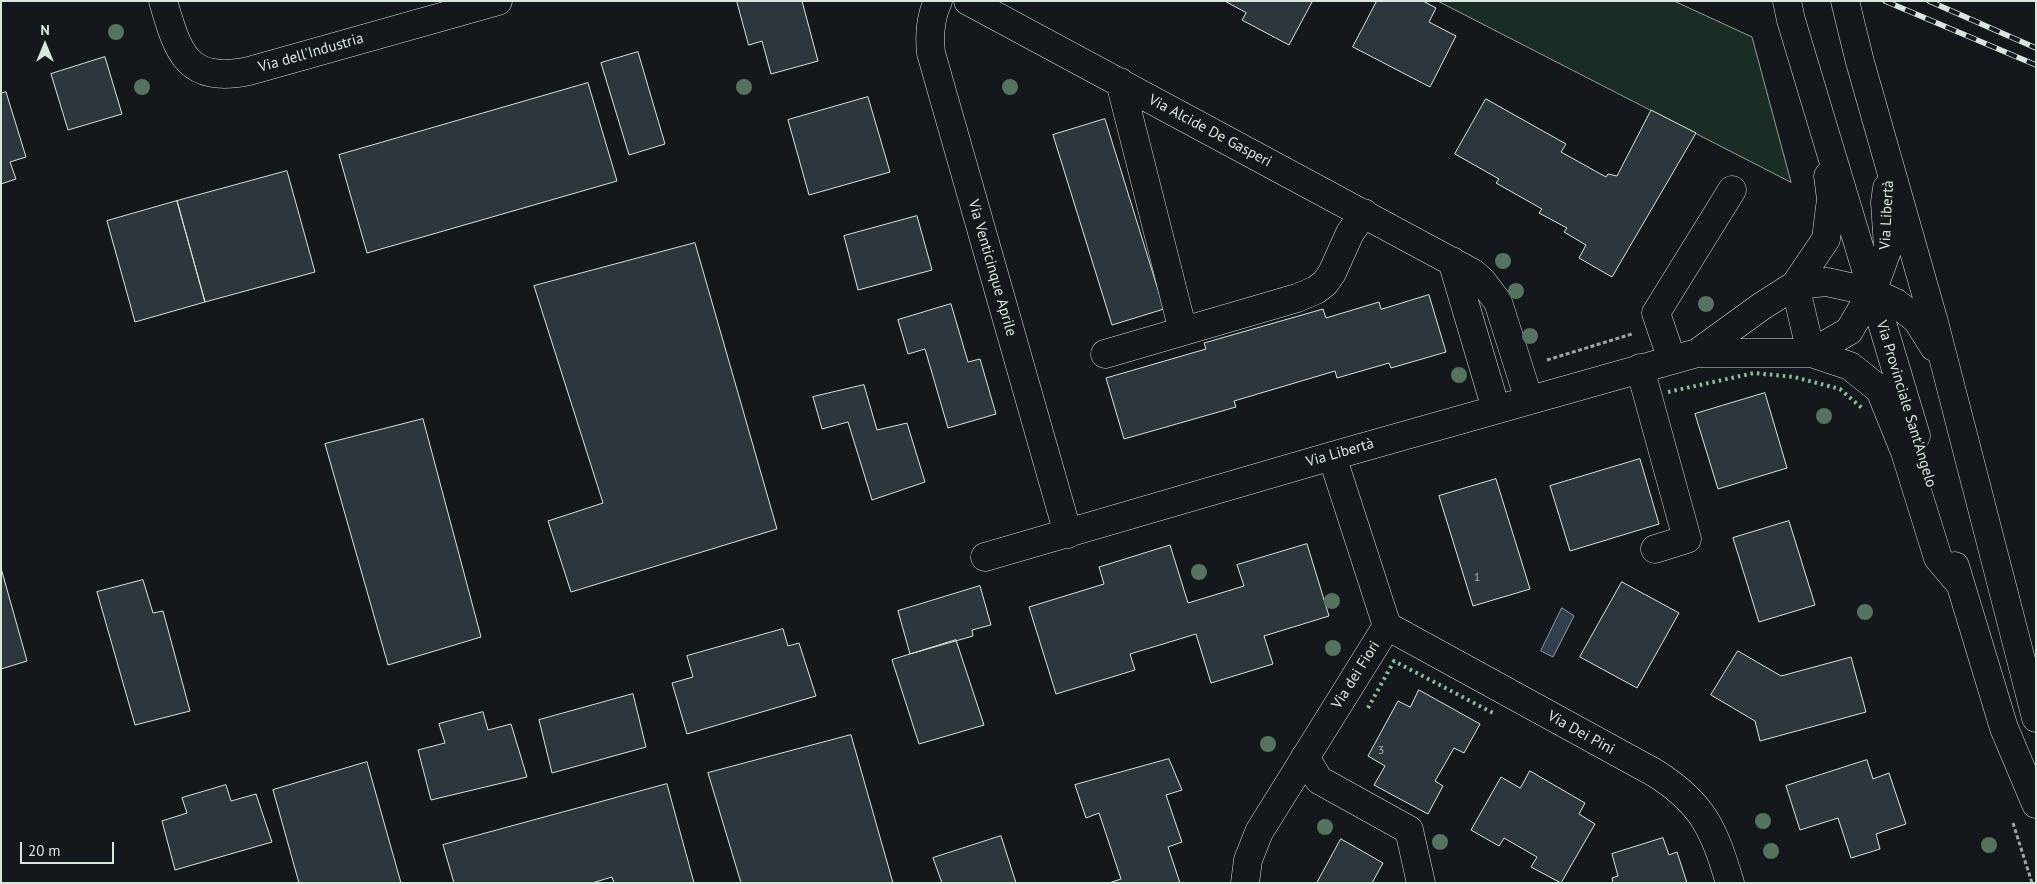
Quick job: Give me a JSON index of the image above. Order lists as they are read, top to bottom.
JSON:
{
  "streets": {
    "street": [
      "Via dell'Industria",
      "Via Alcide De Gasperi",
      "Via Libertà",
      "Via Venticinque Aprile",
      "Via Provinciale Sant'Angelo",
      "Via dei Fiori",
      "Via Dei Pini"
    ]
  },
  "crossings": [
    ["Via Alcide De Gasperi", "Via Libertà"],
    ["Via Libertà", "Via Venticinque Aprile"],
    ["Via Libertà", "Via Provinciale Sant'Angelo"],
    ["Via Libertà", "Via dei Fiori"],
    ["Via dei Fiori", "Via Dei Pini"]
  ],
  "house_numbers": ["1", "3"],
  "scale_bar": "20 m",
  "north": "top"
}
